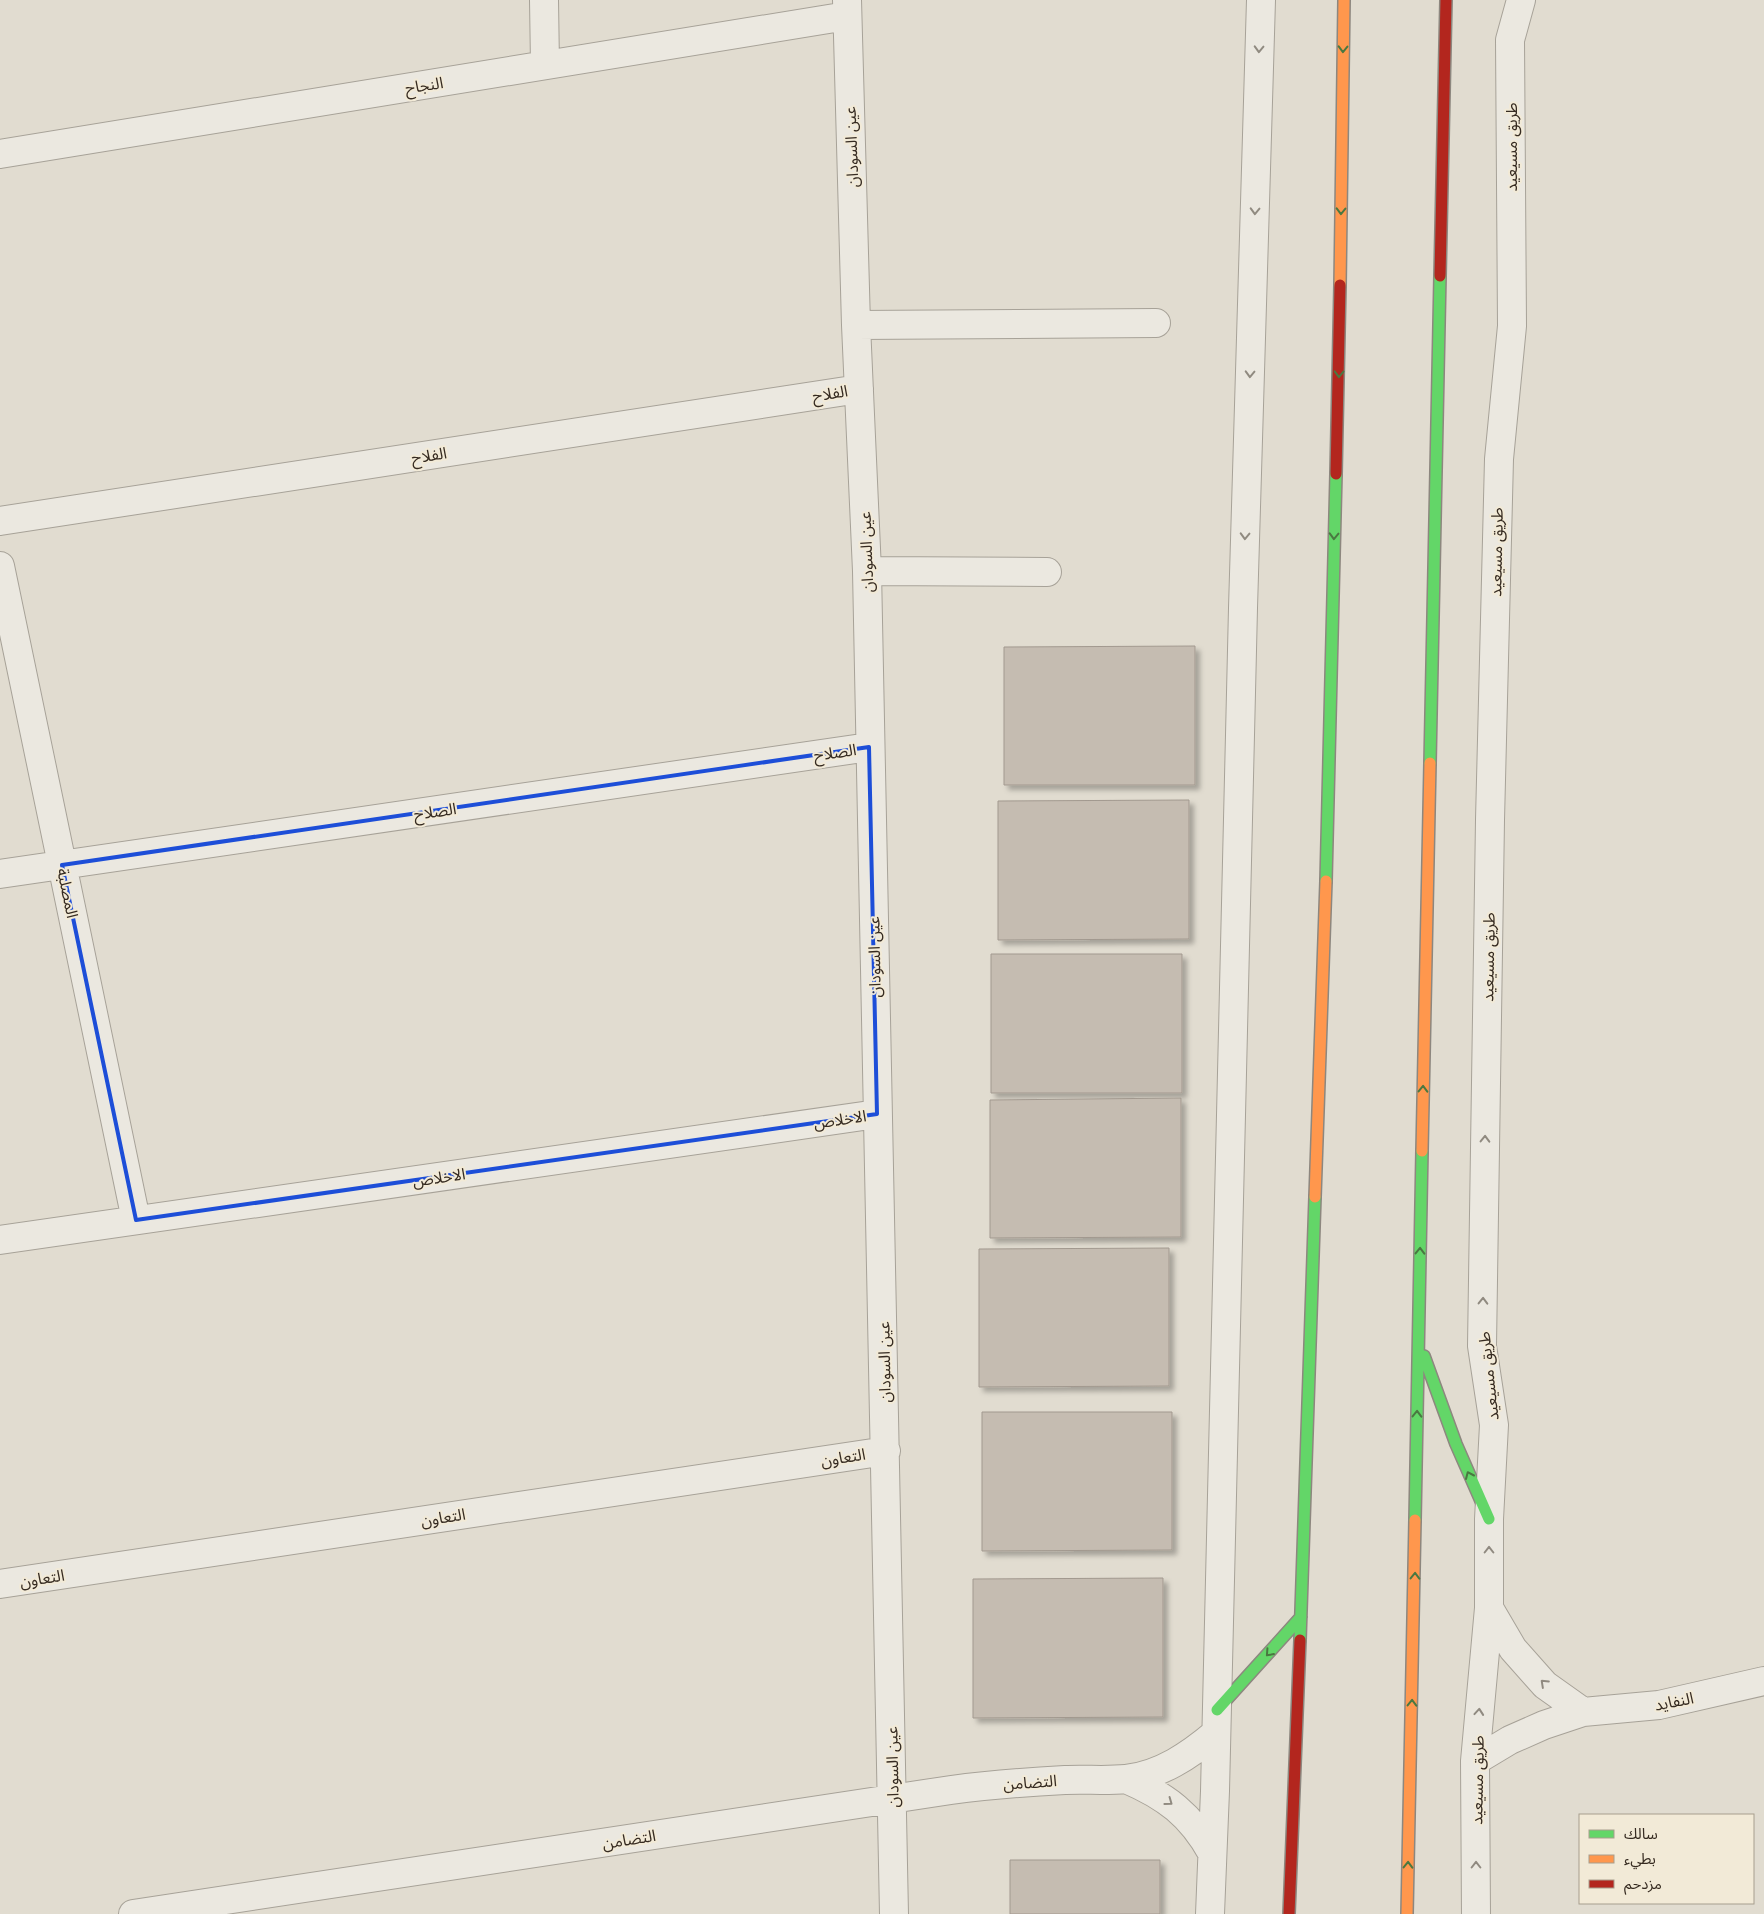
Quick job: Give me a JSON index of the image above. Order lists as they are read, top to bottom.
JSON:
{
  "streets": {
    "street": [
      "النجاح",
      "عين السودان",
      "طريق مسيعيد",
      "الفلاح",
      "الصلاح",
      "المصلبة",
      "الاخلاص",
      "التعاون",
      "النفايد",
      "التضامن"
    ]
  },
  "crossings": [
    ["النجاح", "عين السودان"],
    ["عين السودان", "الفلاح"],
    ["عين السودان", "الصلاح"],
    ["عين السودان", "الاخلاص"],
    ["عين السودان", "التعاون"],
    ["عين السودان", "التضامن"],
    ["طريق مسيعيد", "النفايد"],
    ["الصلاح", "المصلبة"],
    ["المصلبة", "الاخلاص"]
  ],
  "one_way": ["طريق مسيعيد"],
  "legend": ["سالك", "بطيء", "مزدحم"]
}
